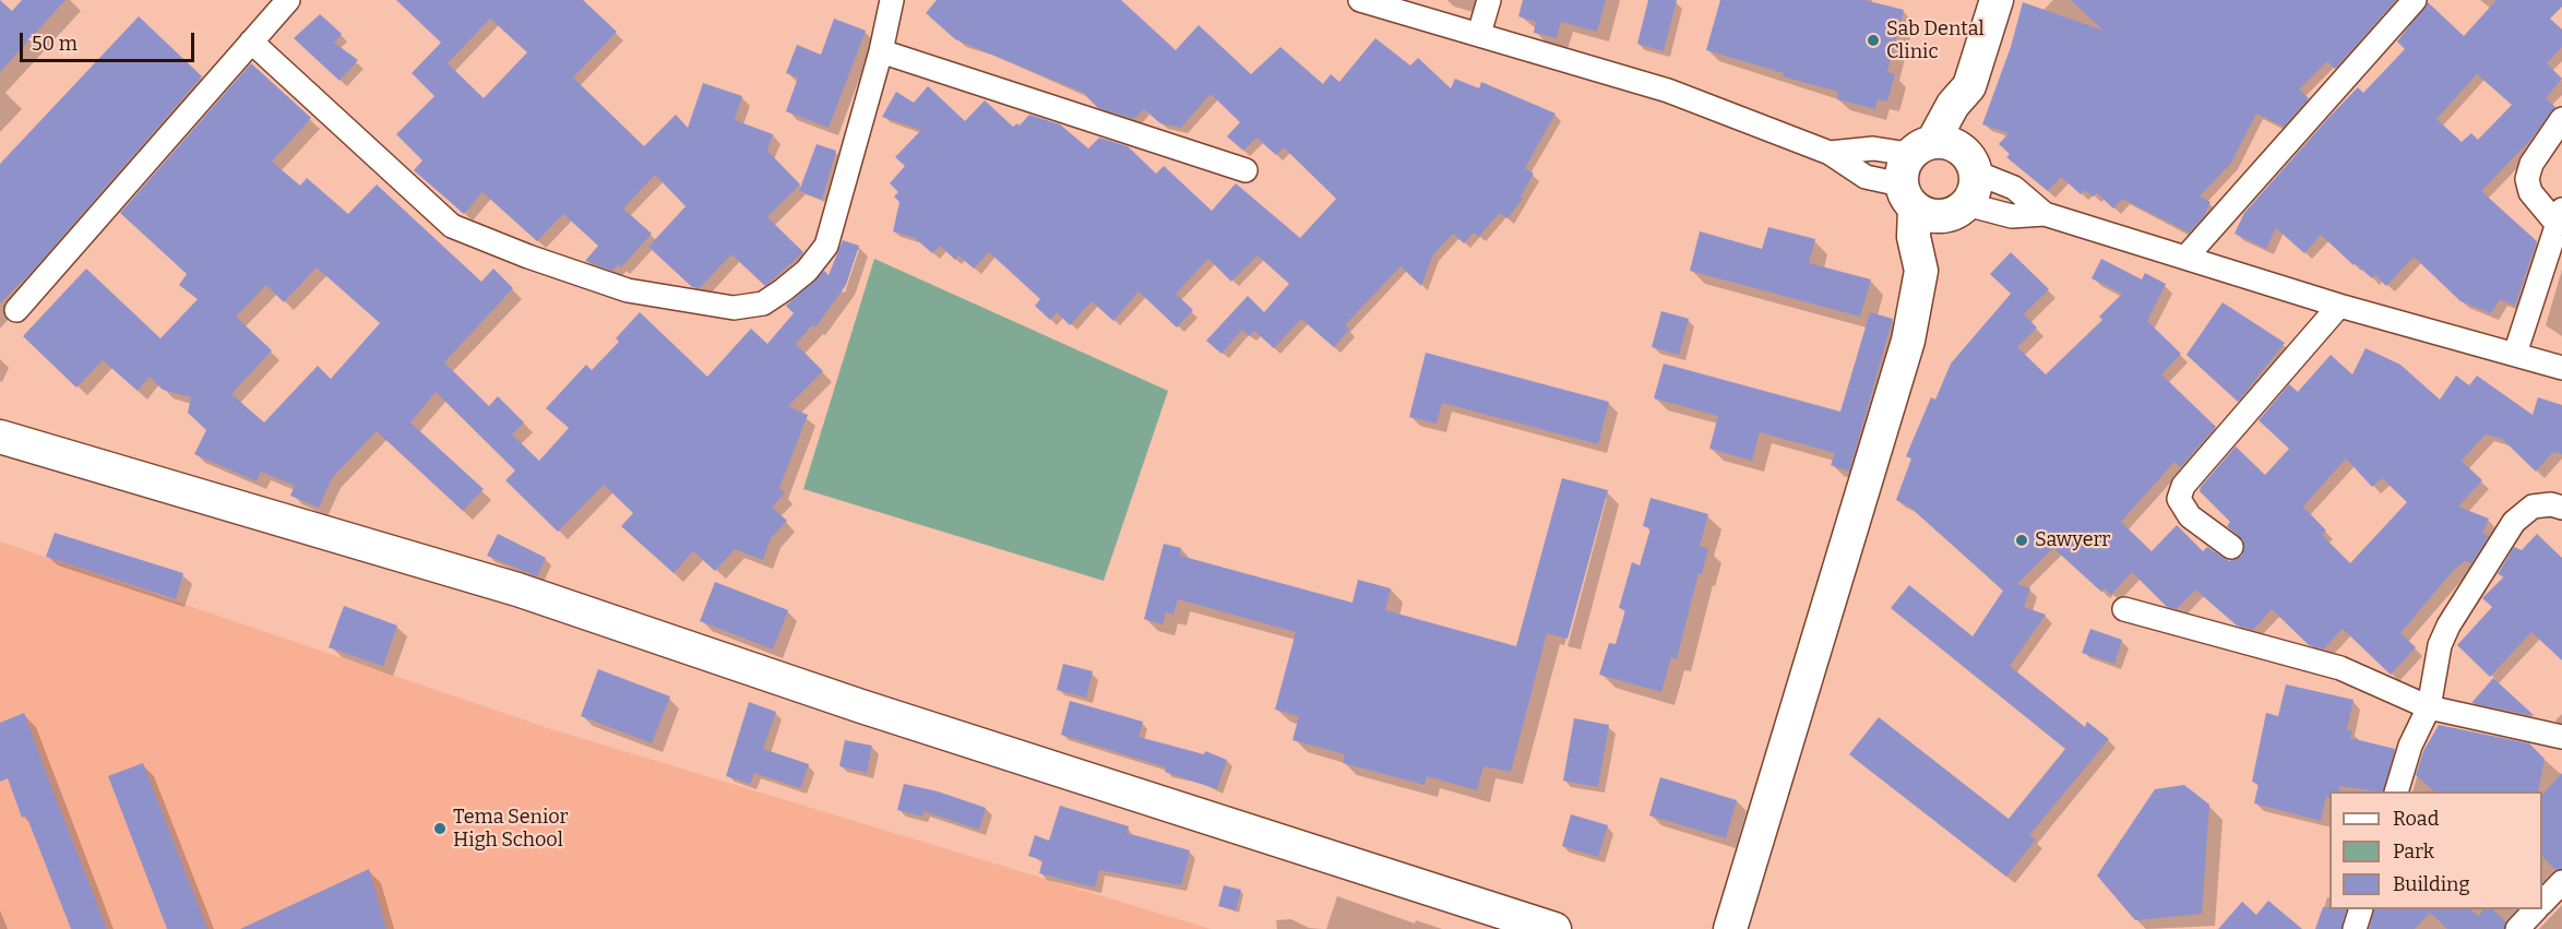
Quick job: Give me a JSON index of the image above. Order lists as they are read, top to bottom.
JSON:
{
  "places": ["Sab Dental Clinic", "Sawyerr", "Tema Senior High School"],
  "legend": ["Road", "Park", "Building"],
  "scale_bar": "50 m"
}
